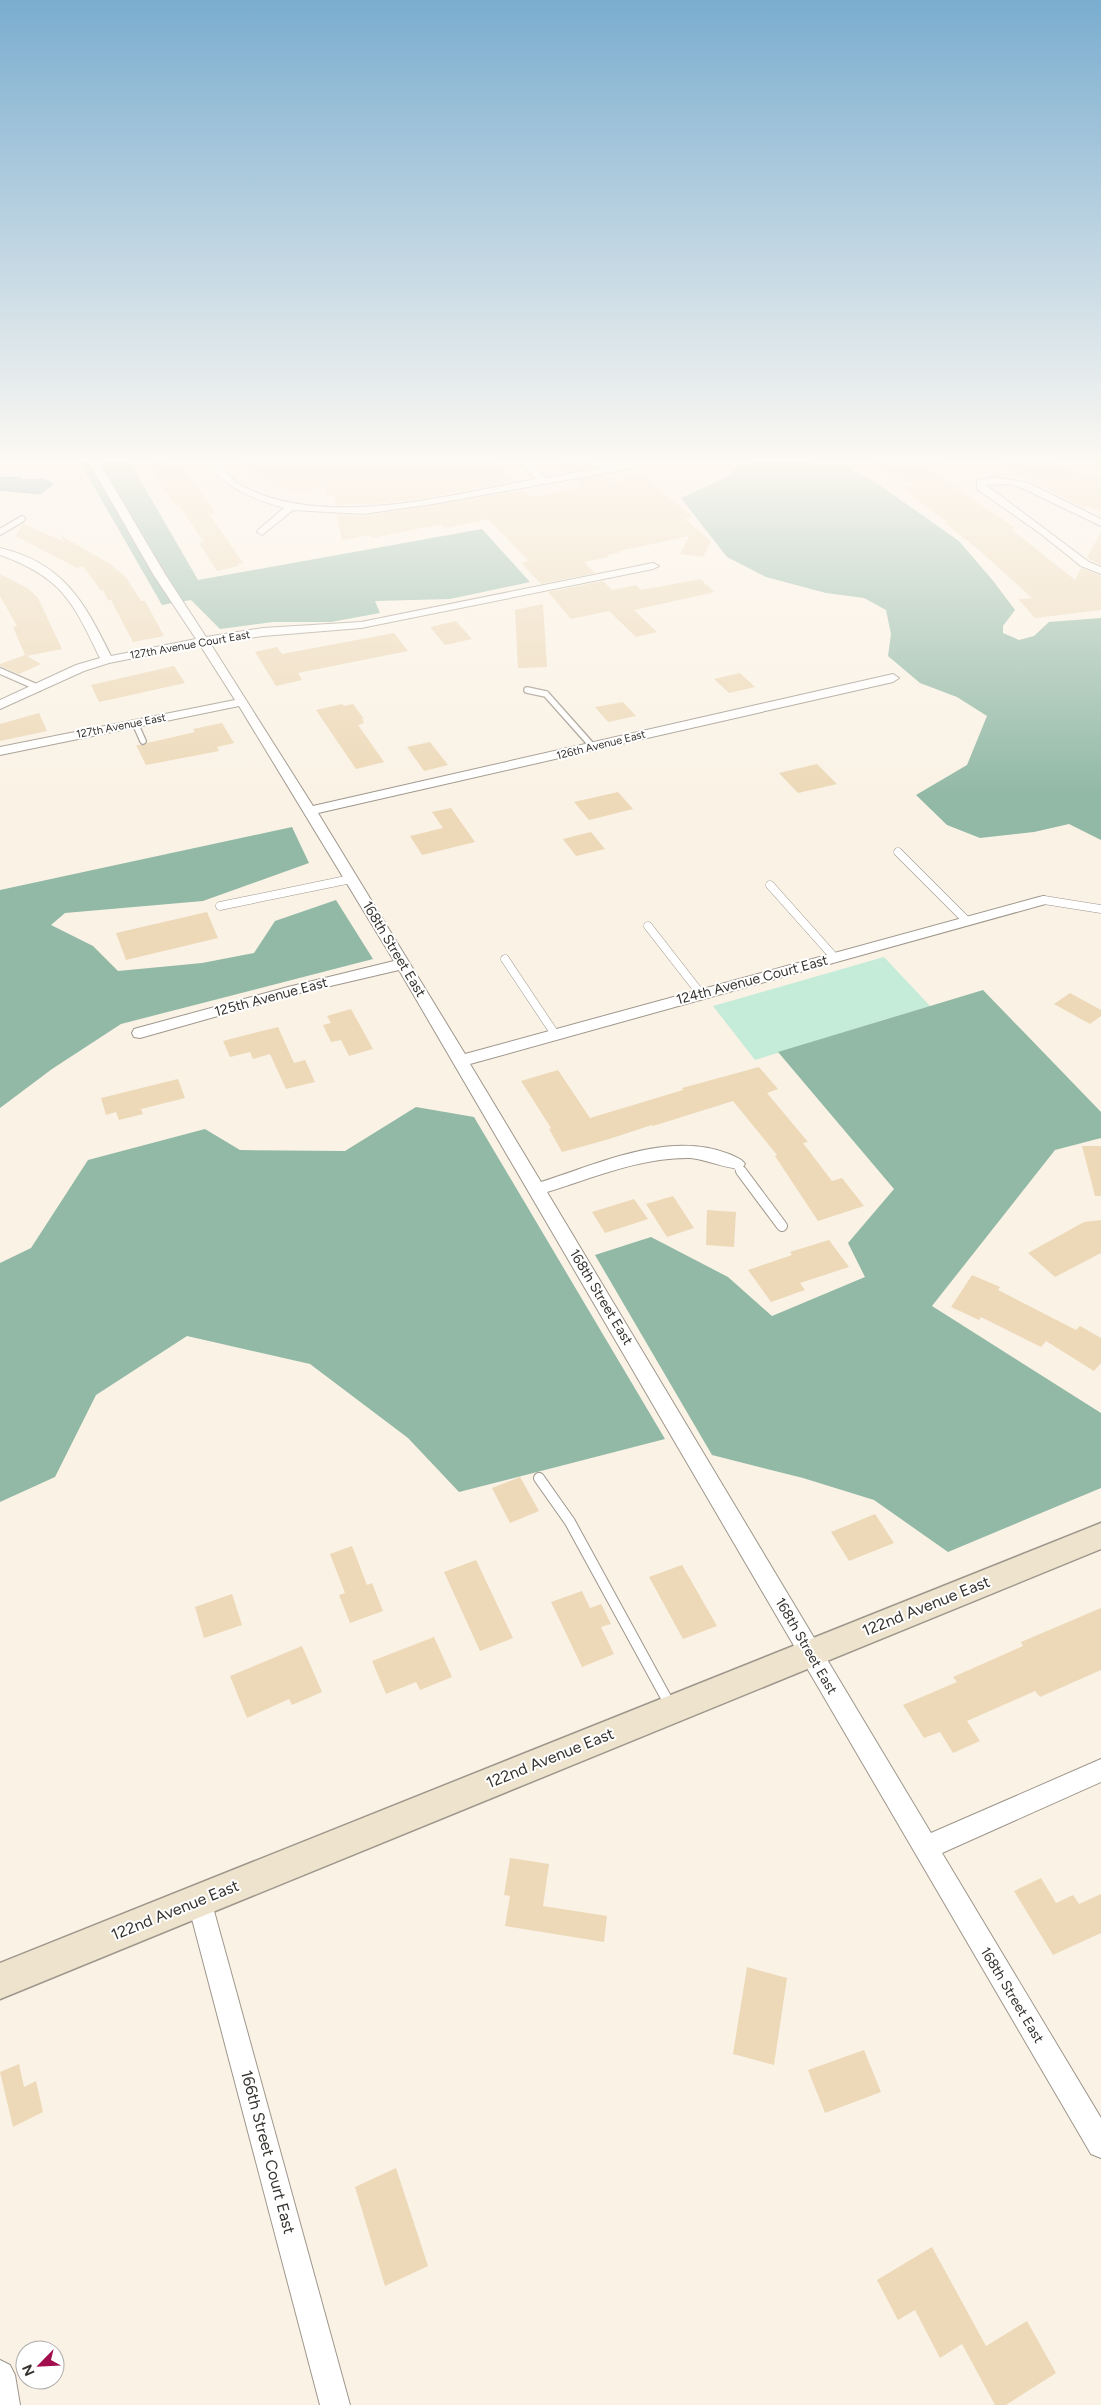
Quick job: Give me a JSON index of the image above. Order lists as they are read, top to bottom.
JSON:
{
  "streets": {
    "main road": ["122nd Avenue East"],
    "street": [
      "127th Avenue Court East",
      "127th Avenue East",
      "126th Avenue East",
      "168th Street East",
      "124th Avenue Court East",
      "125th Avenue East",
      "166th Street Court East"
    ]
  },
  "crossings": [
    ["127th Avenue Court East", "168th Street East"],
    ["127th Avenue East", "168th Street East"],
    ["126th Avenue East", "168th Street East"],
    ["168th Street East", "124th Avenue Court East"],
    ["168th Street East", "125th Avenue East"],
    ["168th Street East", "122nd Avenue East"],
    ["122nd Avenue East", "166th Street Court East"]
  ],
  "north": "bottom left"
}
